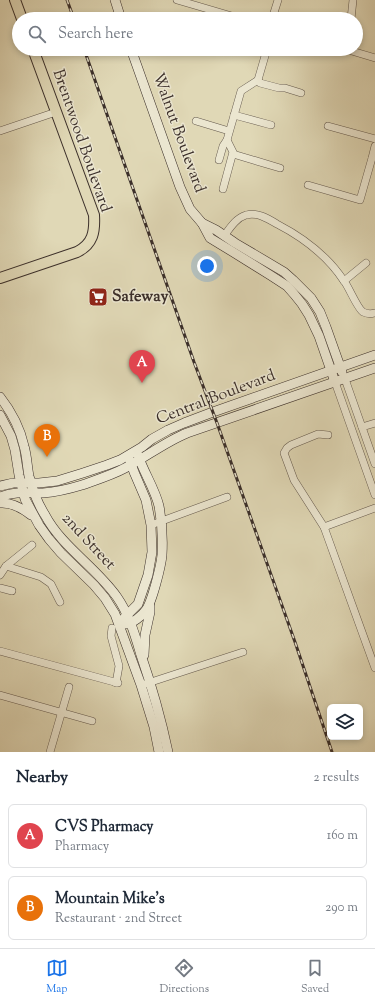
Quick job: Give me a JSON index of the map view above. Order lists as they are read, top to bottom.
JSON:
{
  "streets": {
    "main road": ["Brentwood Boulevard"],
    "street": ["Walnut Boulevard", "Central Boulevard", "2nd Street"]
  },
  "crossings": [
    ["Walnut Boulevard", "Central Boulevard"],
    ["Central Boulevard", "2nd Street"]
  ],
  "places": {
    "supermarket": ["Safeway"]
  },
  "page": {
    "search": "Search here",
    "pins": ["A", "B"],
    "heading": ["Nearby", "2 results"],
    "list": [
      {
        "mark": "A",
        "name": "CVS Pharmacy",
        "note": "Pharmacy",
        "value": "160 m"
      },
      {
        "mark": "B",
        "name": "Mountain Mike's",
        "note": "Restaurant · 2nd Street",
        "value": "290 m"
      }
    ],
    "nav": ["Map", "Directions", "Saved"]
  }
}
